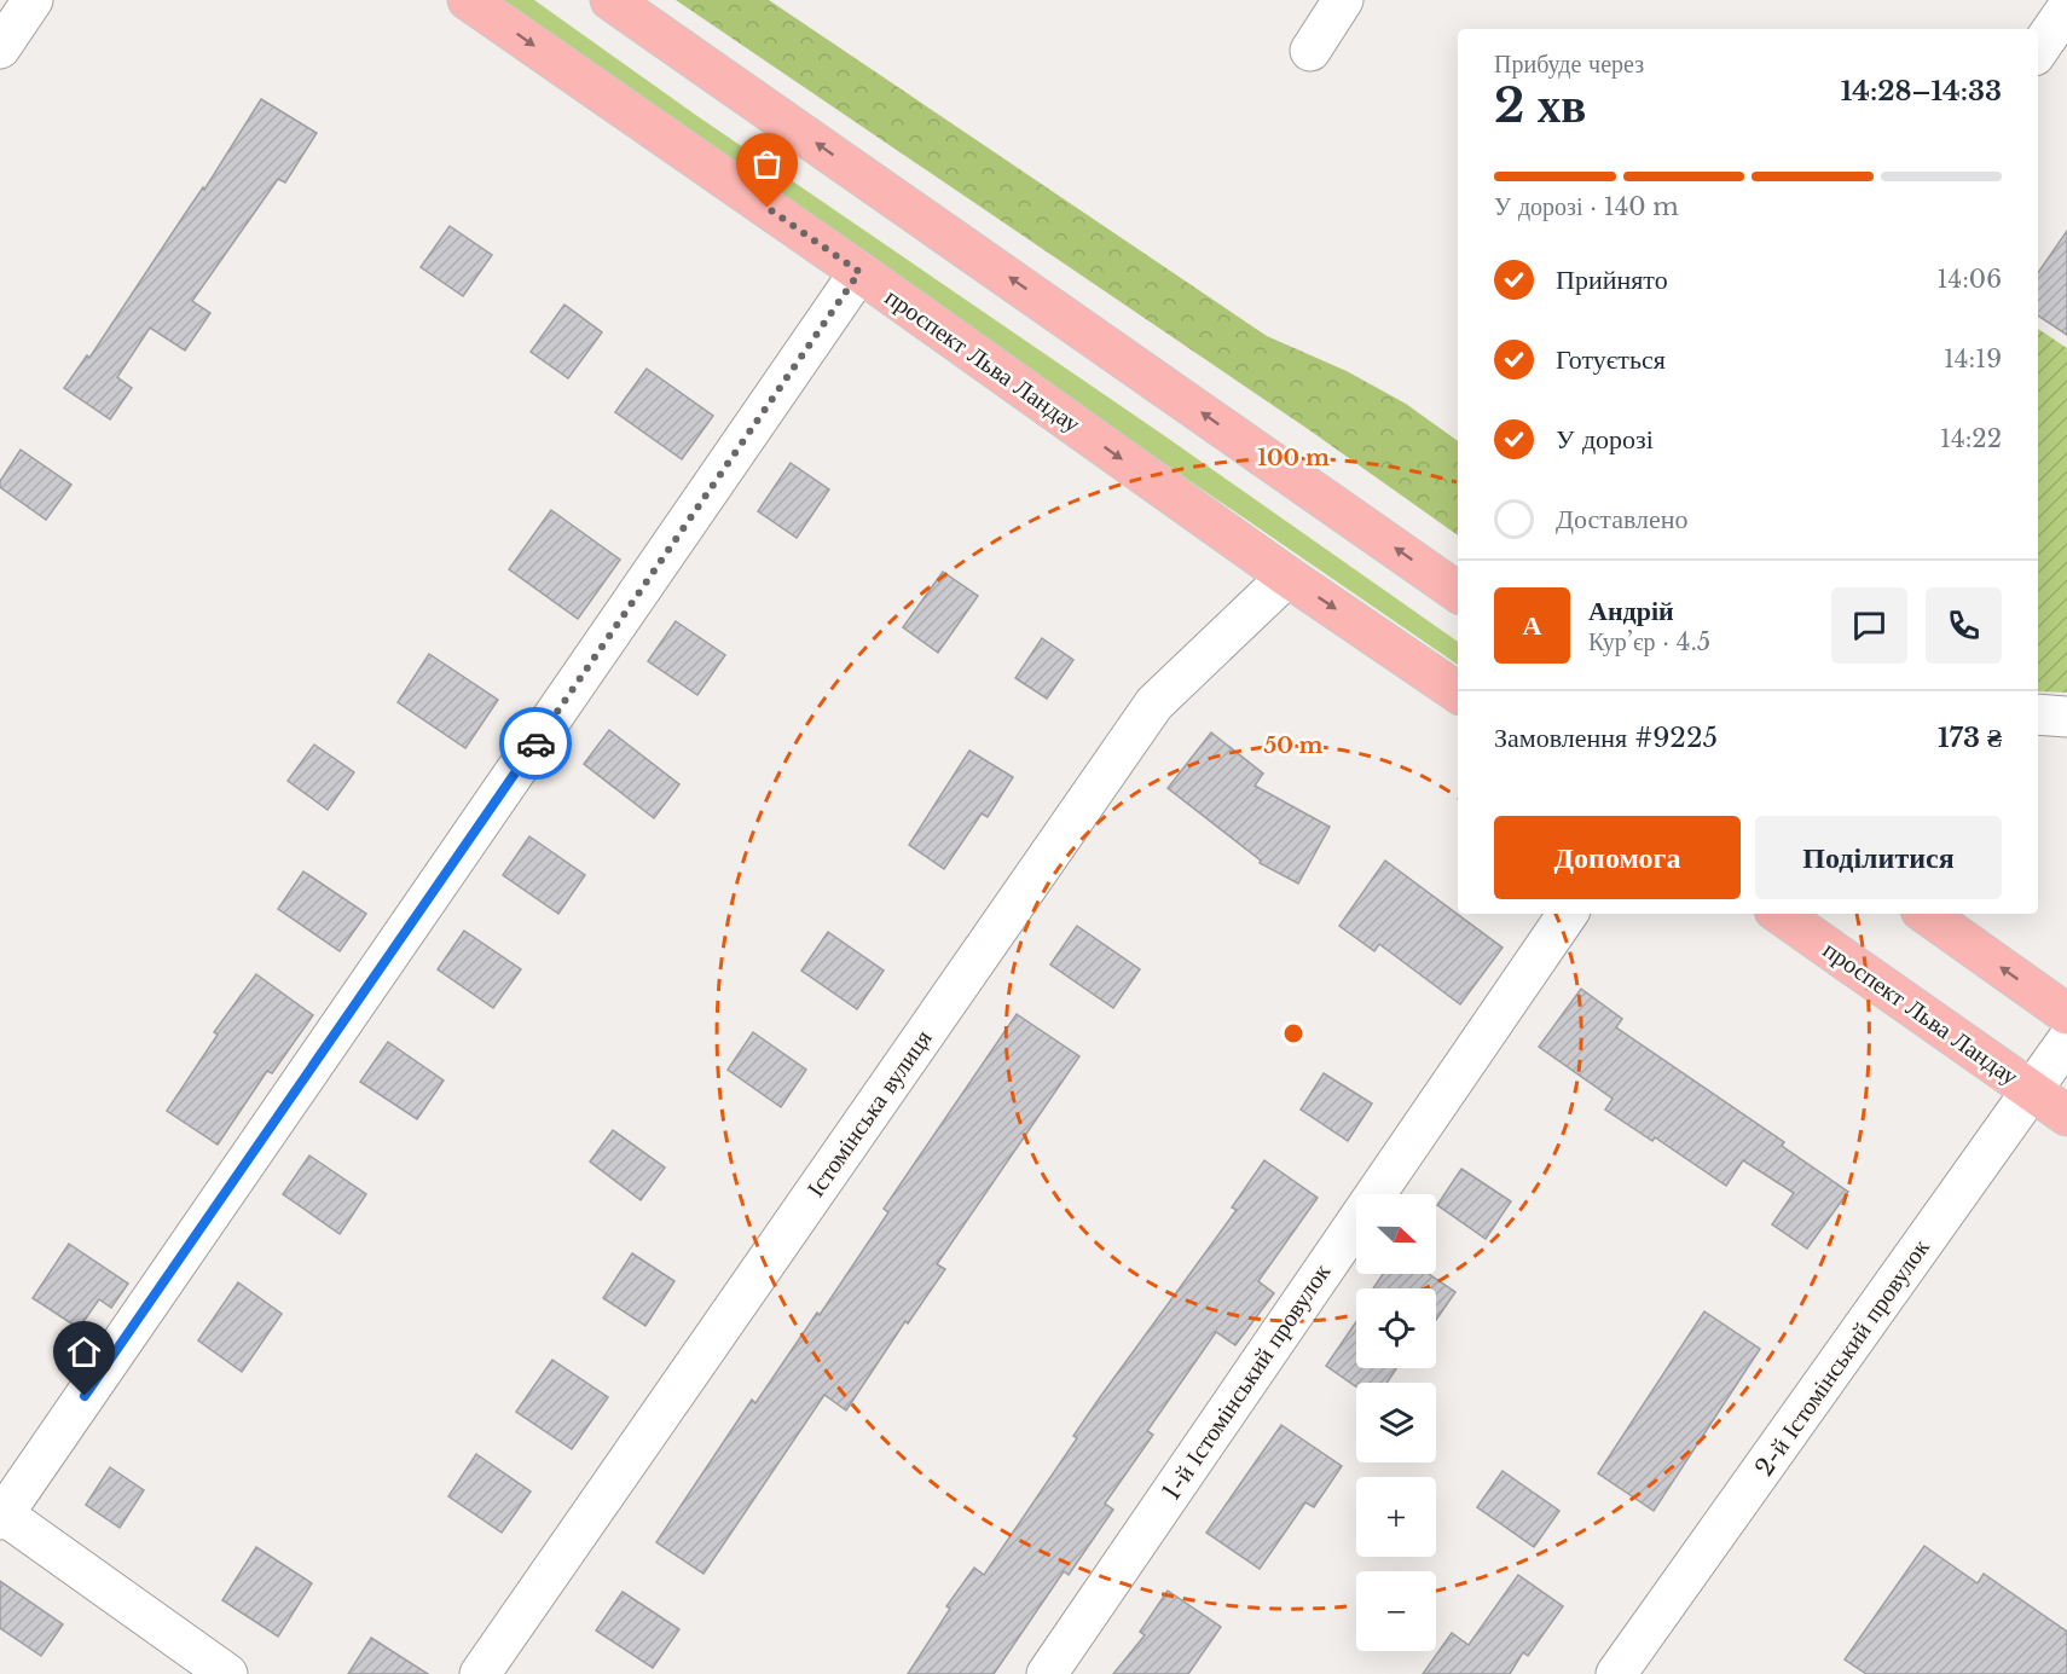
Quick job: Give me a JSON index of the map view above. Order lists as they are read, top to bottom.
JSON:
{
  "streets": {
    "main road": ["проспект Льва Ландау"],
    "street": ["Істомінська вулиця", "2-й Істомінський провулок", "1-й Істомінський провулок"]
  },
  "crossings": [
    ["проспект Льва Ландау", "Істомінська вулиця"],
    ["проспект Льва Ландау", "2-й Істомінський провулок"]
  ],
  "north": "right",
  "page": {
    "heading": ["2 хв", "Прибуде через", "14:28–14:33"],
    "panel": [
      "Андрій",
      "Кур’єр · 4.5",
      "Замовлення #9225",
      "173 ₴"
    ],
    "bar": "У дорозі · 140 m",
    "list": [
      ["Прийнято", "14:06"],
      ["Готується", "14:19"],
      ["У дорозі", "14:22"],
      "Доставлено"
    ],
    "round": "А",
    "buttons": ["Допомога", "Поділитися"],
    "map_buttons": ["+", "−"]
  },
  "rings": ["100 m", "50 m"]
}
